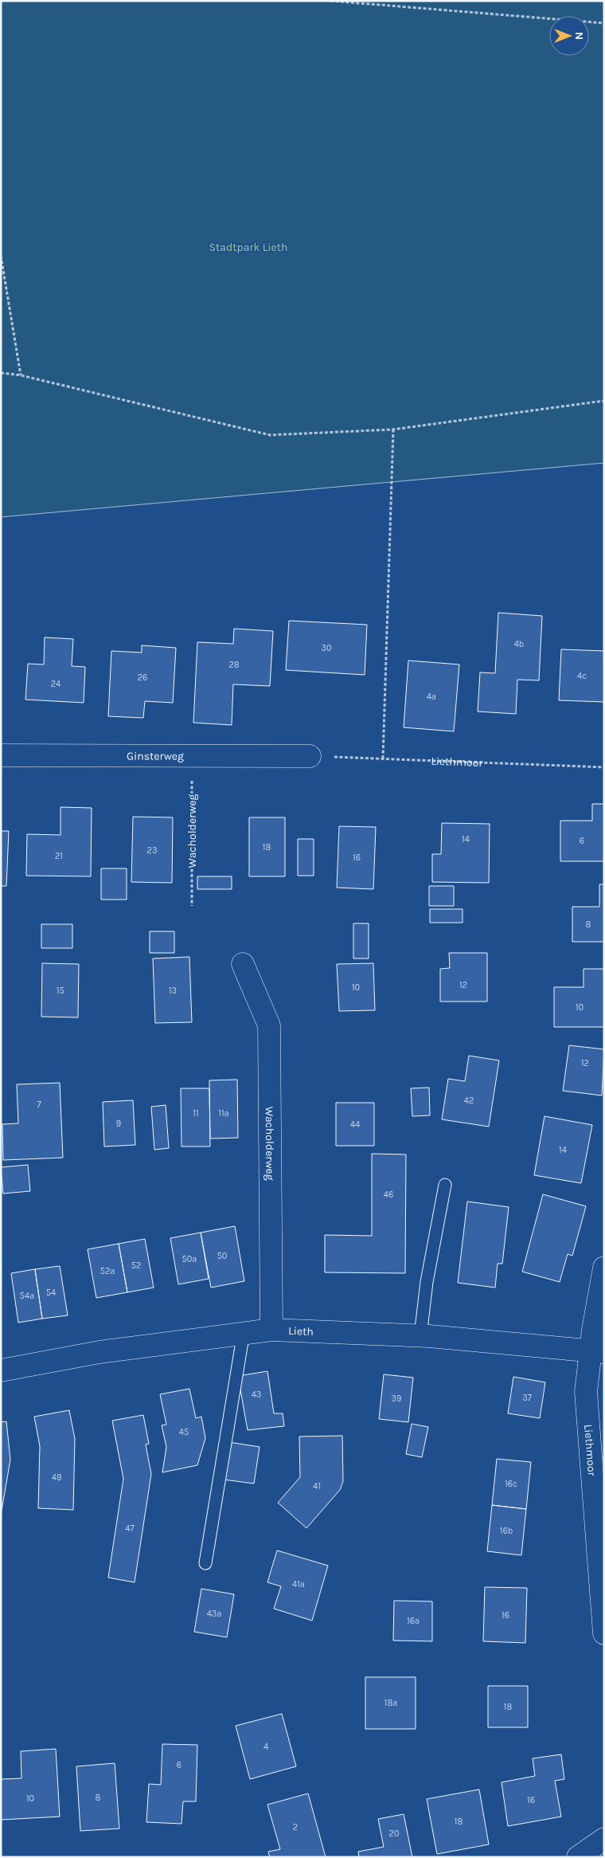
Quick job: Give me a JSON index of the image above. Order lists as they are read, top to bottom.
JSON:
{
  "streets": {
    "street": [
      "Ginsterweg",
      "Liethmoor",
      "Wacholderweg",
      "Lieth"
    ]
  },
  "crossings": [
    ["Ginsterweg", "Liethmoor"],
    ["Ginsterweg", "Wacholderweg"],
    ["Liethmoor", "Lieth"],
    ["Wacholderweg", "Lieth"]
  ],
  "parks": ["Stadtpark Lieth"],
  "house_numbers": [
    "4b",
    "30",
    "28",
    "4c",
    "26",
    "24",
    "4a",
    "14",
    "6",
    "18",
    "23",
    "21",
    "16",
    "8",
    "12",
    "10",
    "15",
    "13",
    "10",
    "12",
    "42",
    "7",
    "11",
    "11a",
    "9",
    "44",
    "14",
    "46",
    "50",
    "50a",
    "52",
    "52a",
    "54",
    "54a",
    "43",
    "37",
    "39",
    "45",
    "49",
    "16c",
    "41",
    "47",
    "16b",
    "41a",
    "43a",
    "16",
    "16a",
    "18a",
    "18",
    "4",
    "6",
    "8",
    "10",
    "16",
    "18",
    "2",
    "20"
  ],
  "north": "right"
}
